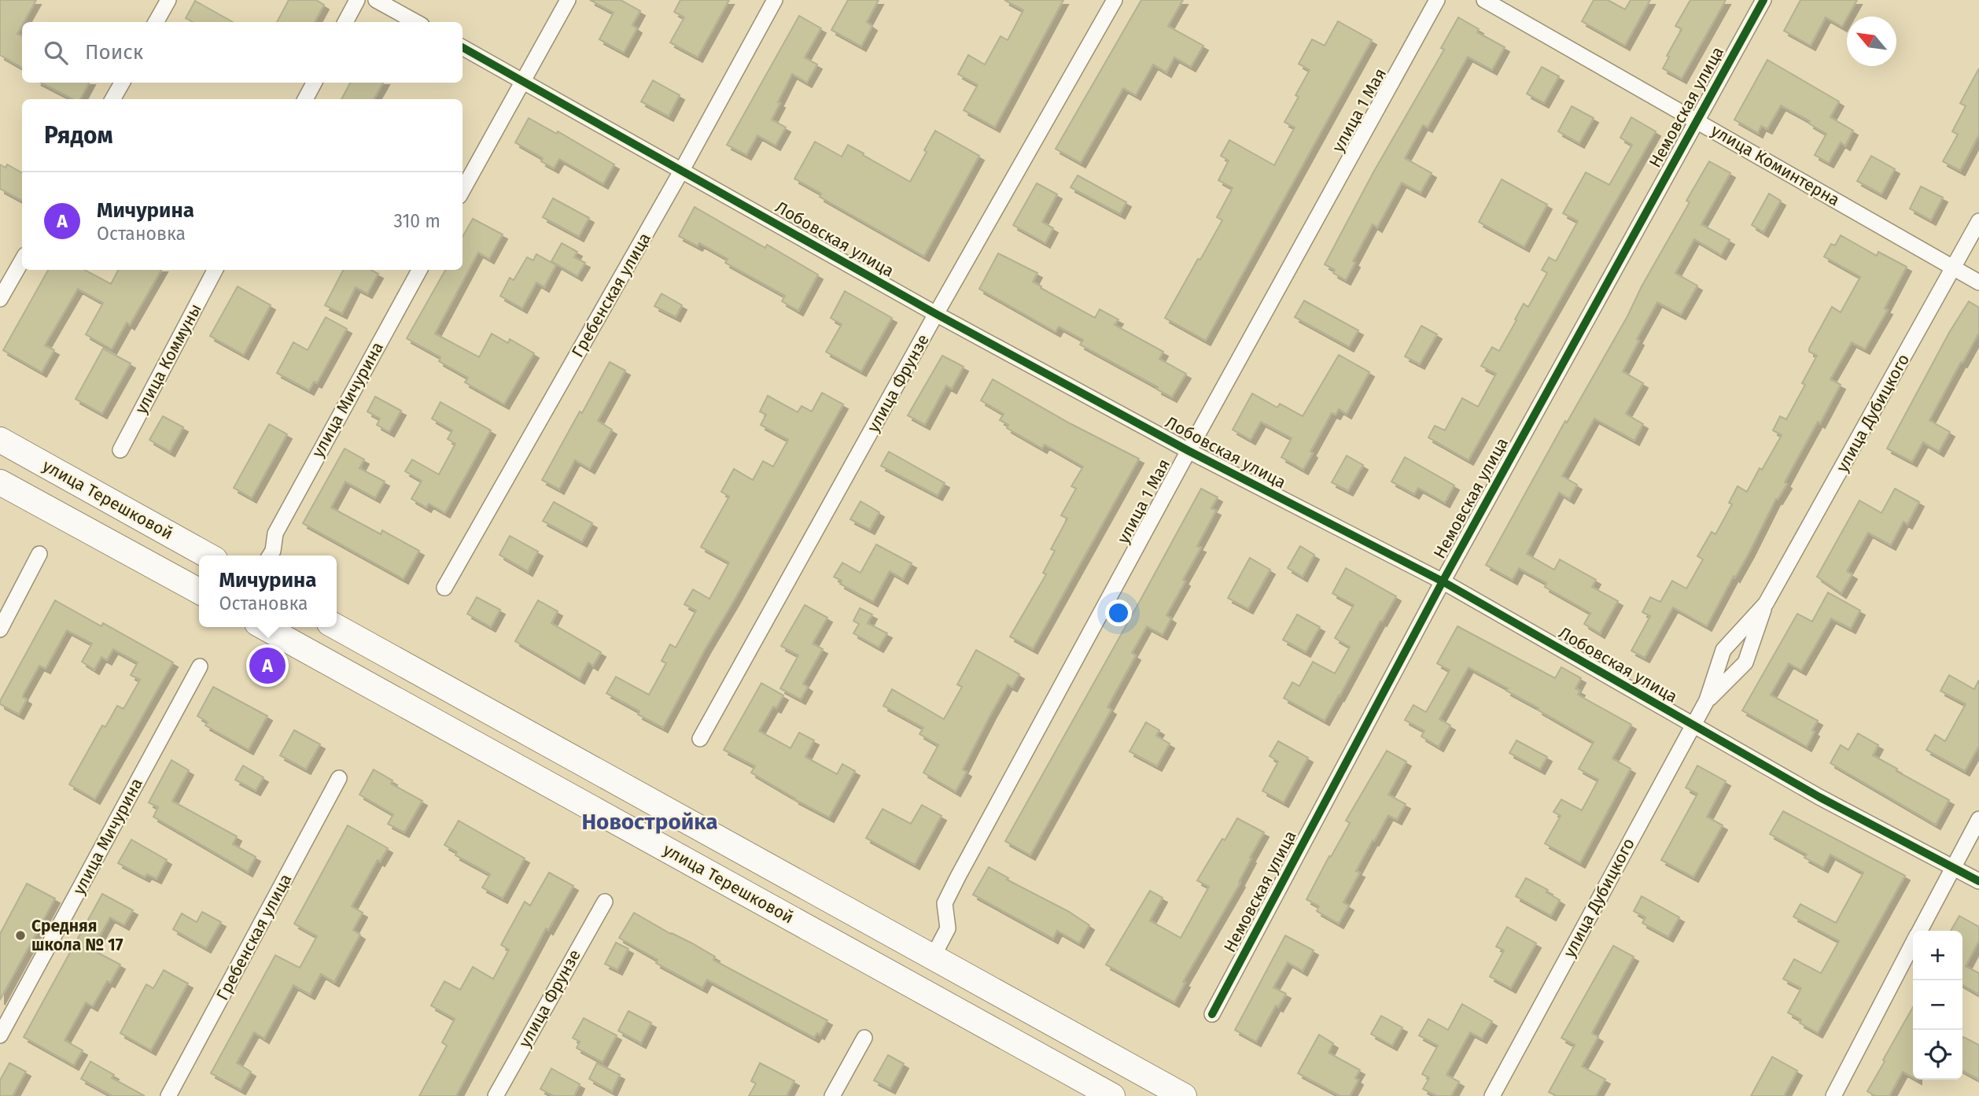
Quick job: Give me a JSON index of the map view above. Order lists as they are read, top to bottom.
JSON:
{
  "streets": {
    "main road": ["улица Терешковой"],
    "street": [
      "Немовская улица",
      "улица 1 Мая",
      "улица Коминтерна",
      "Лобовская улица",
      "Гребенская улица",
      "улица Коммуны",
      "улица Фрунзе",
      "улица Мичурина",
      "улица Дубицкого"
    ]
  },
  "crossings": [
    ["Немовская улица", "улица Коминтерна"],
    ["Немовская улица", "Лобовская улица"],
    ["улица 1 Мая", "Лобовская улица"],
    ["улица Коминтерна", "улица Дубицкого"],
    ["Лобовская улица", "Гребенская улица"],
    ["Лобовская улица", "улица Фрунзе"],
    ["Лобовская улица", "улица Дубицкого"]
  ],
  "districts": ["Новостройка"],
  "places": ["Средняя школа № 17"],
  "north": "top left",
  "page": {
    "search": "Поиск",
    "heading": "Рядом",
    "list": [
      {
        "mark": "A",
        "name": "Мичурина",
        "note": "Остановка",
        "value": "310 m"
      }
    ],
    "popup": ["Мичурина", "Остановка"],
    "pins": "A",
    "map_buttons": ["+", "−"]
  }
}
